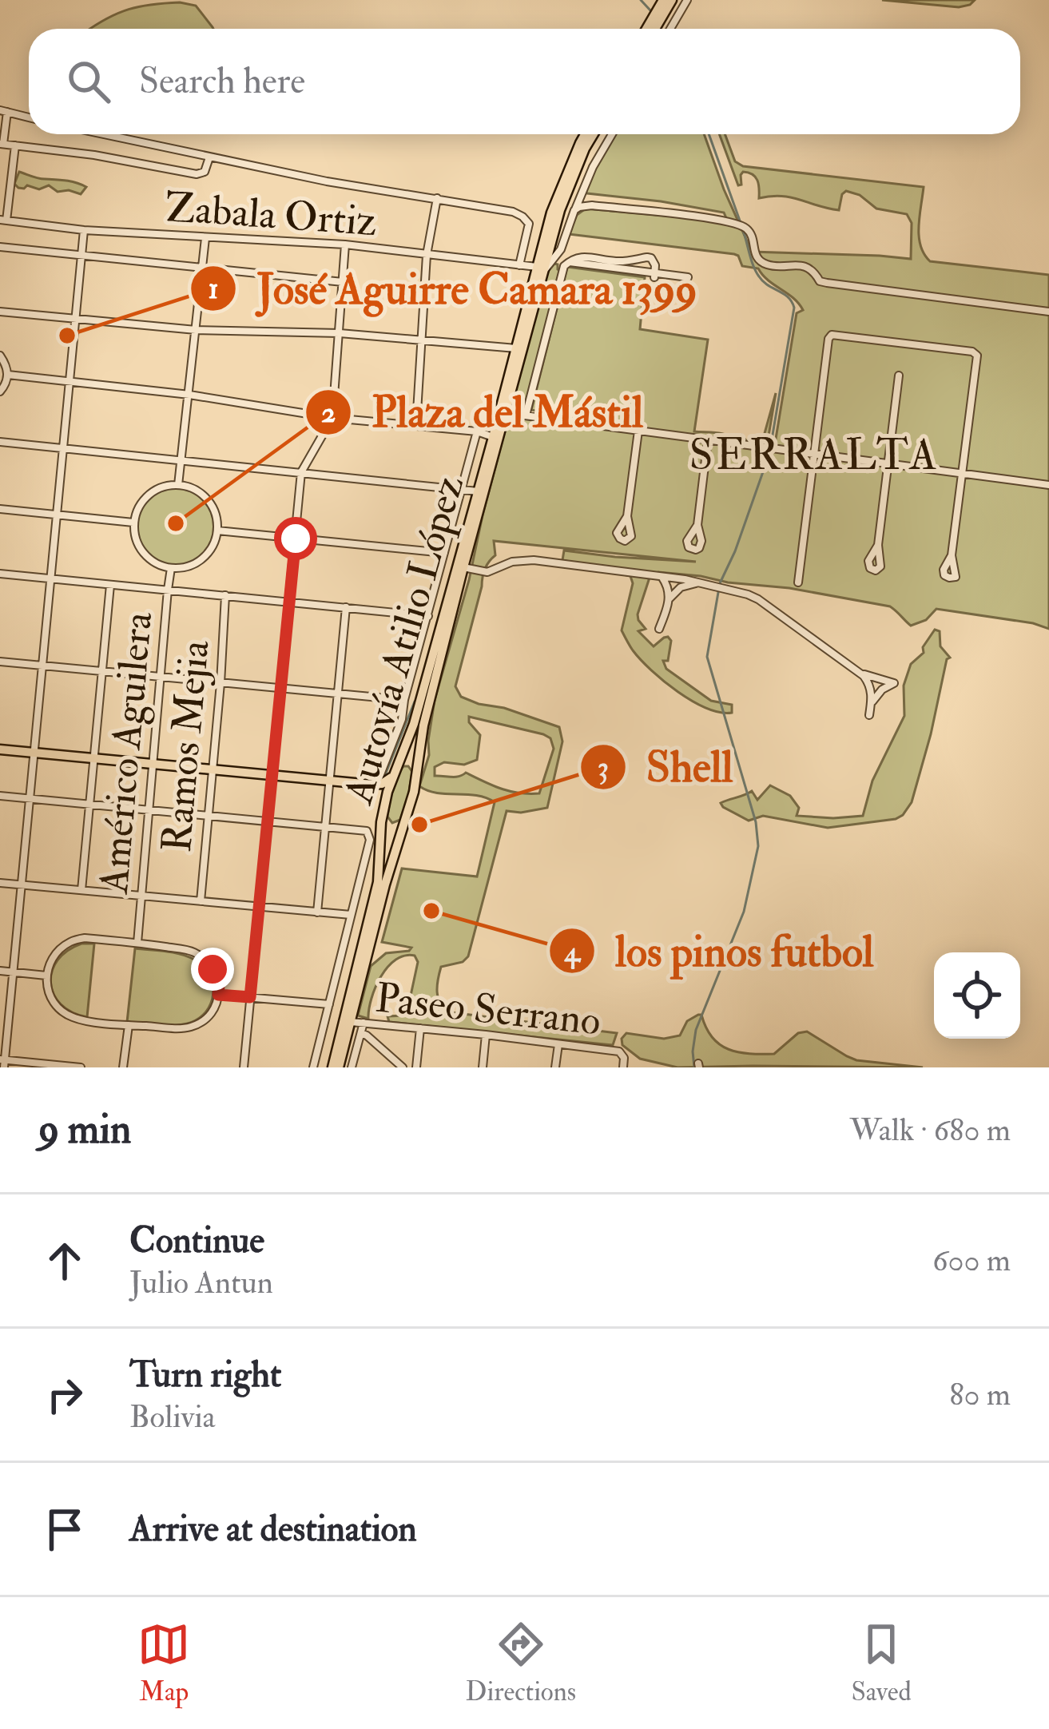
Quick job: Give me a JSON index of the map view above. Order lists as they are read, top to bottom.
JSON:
{
  "streets": {
    "main road": ["Autovía Atilio López"],
    "street": [
      "Zabala Ortiz",
      "Ramos Mejia",
      "Américo Aguilera",
      "Paseo Serrano"
    ]
  },
  "crossings": [
    ["Zabala Ortiz", "Autovía Atilio López"],
    ["Autovía Atilio López", "Paseo Serrano"]
  ],
  "districts": ["SERRALTA"],
  "places": [
    "José Aguirre Camara 1399",
    "Plaza del Mástil",
    "Shell",
    "los pinos futbol"
  ],
  "page": {
    "search": "Search here",
    "heading": ["9 min", "Walk · 680 m"],
    "list": [
      ["Continue", "Julio Antun", "600 m"],
      ["Turn right", "Bolivia", "80 m"],
      "Arrive at destination"
    ],
    "nav": ["Map", "Directions", "Saved"]
  }
}
